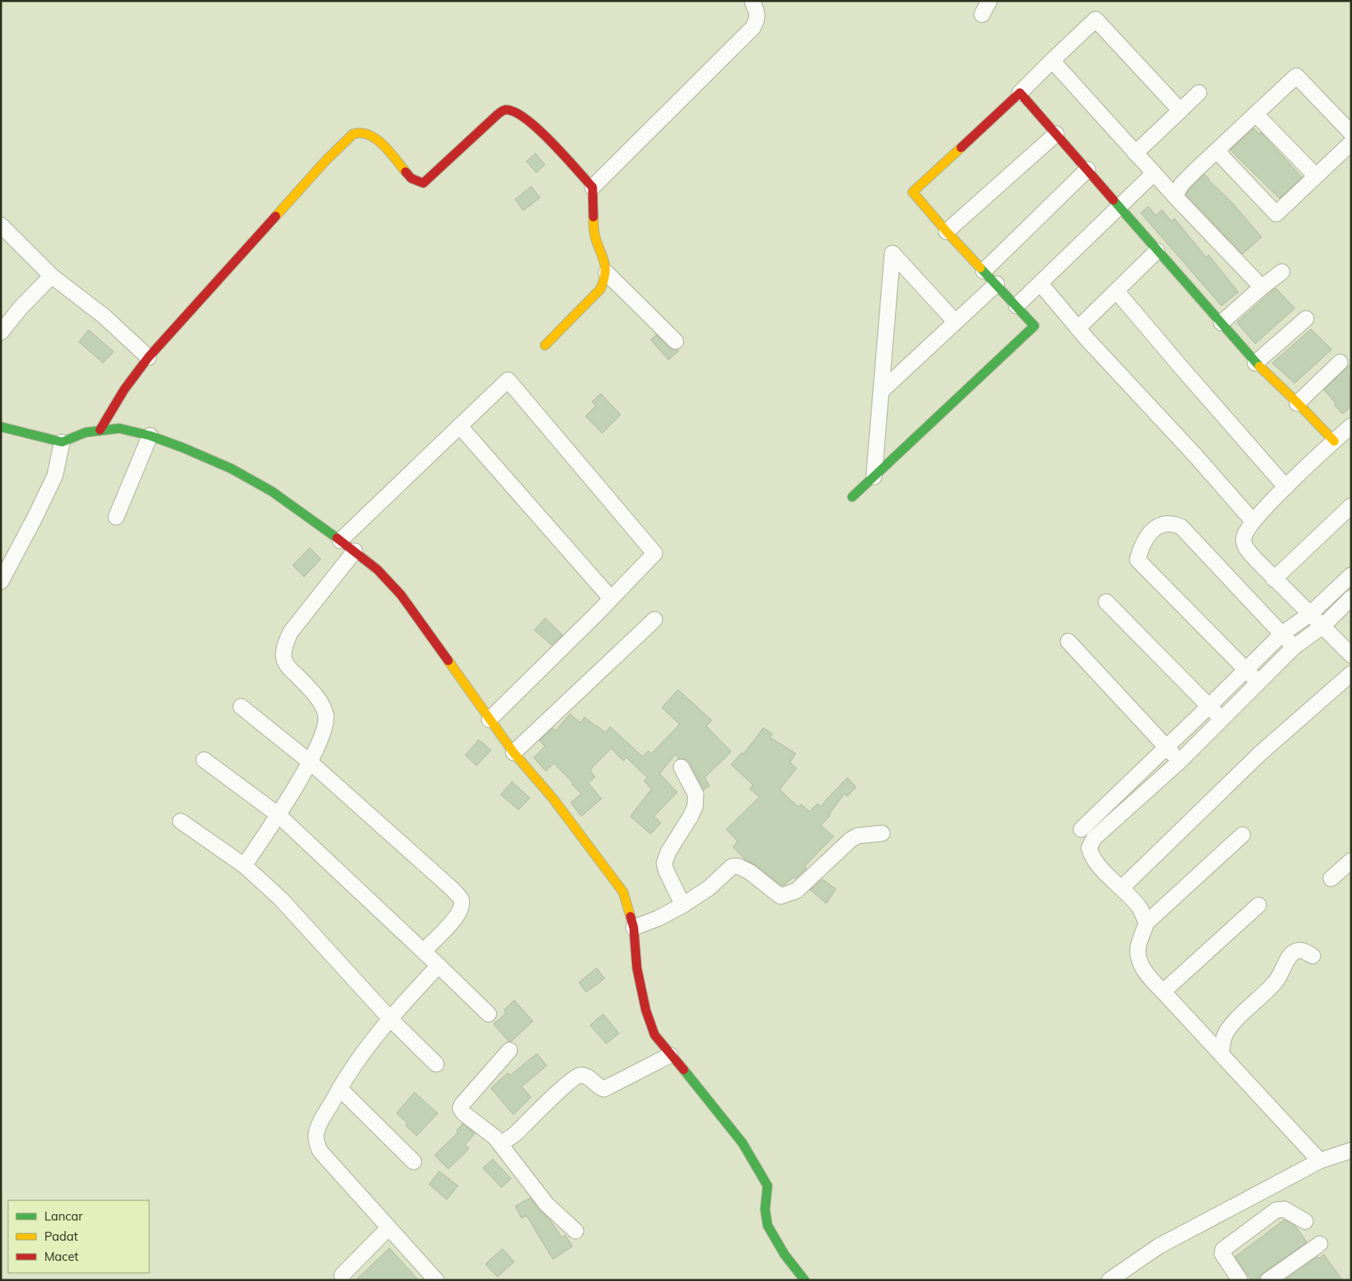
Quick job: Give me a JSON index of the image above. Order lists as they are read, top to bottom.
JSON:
{
  "legend": ["Lancar", "Padat", "Macet"]
}
